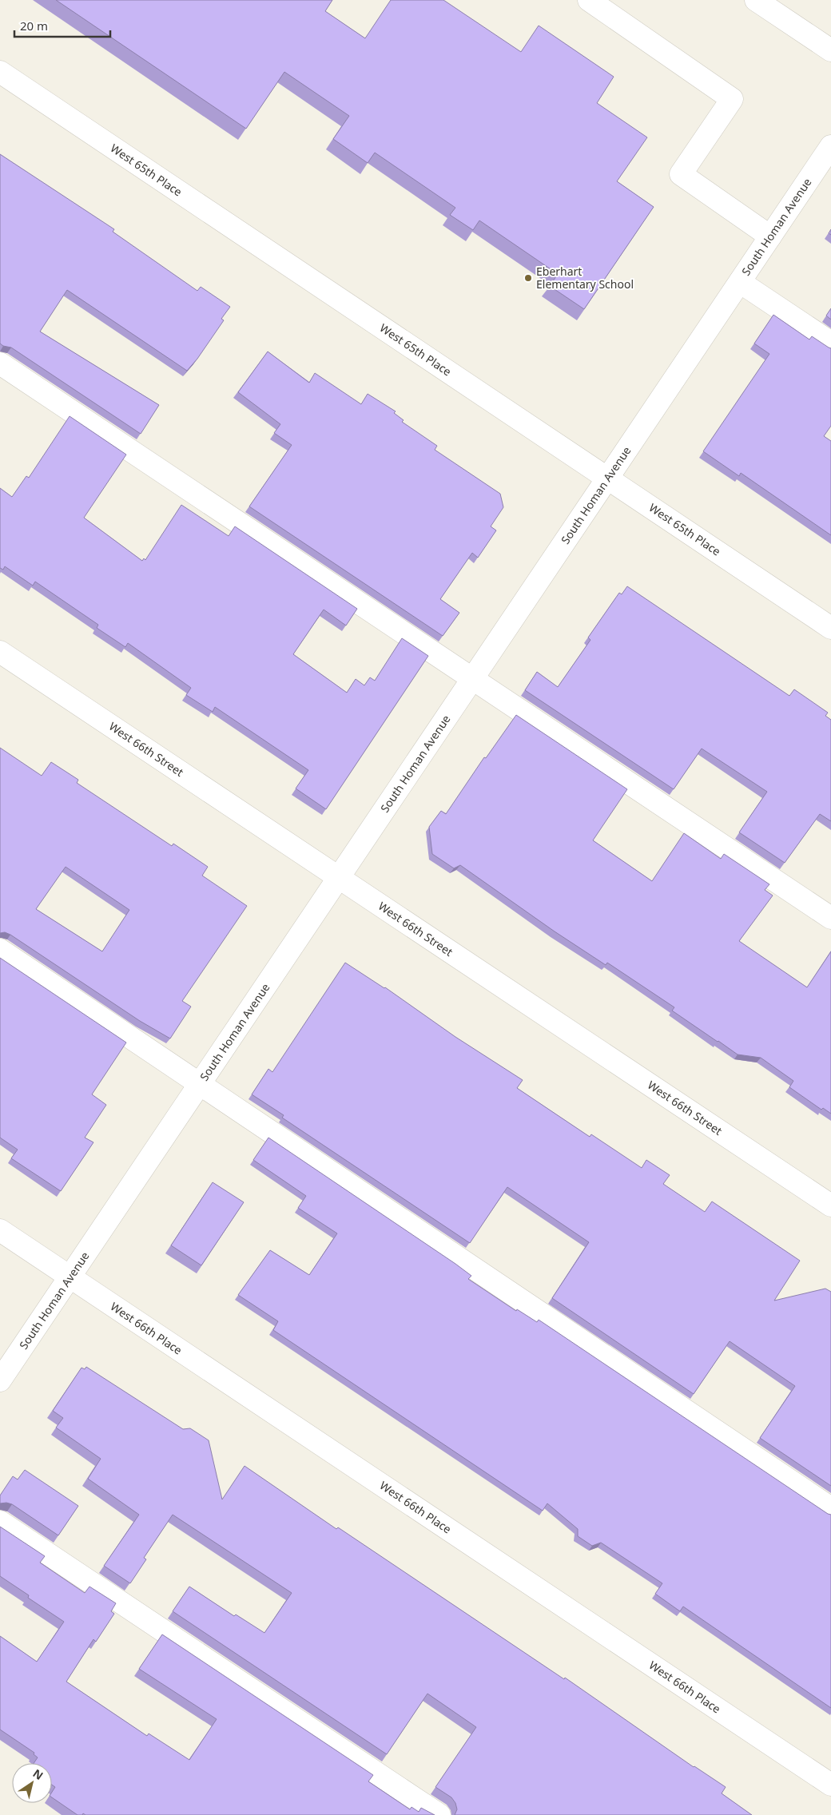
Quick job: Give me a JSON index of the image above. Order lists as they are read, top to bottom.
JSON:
{
  "streets": {
    "street": [
      "West 65th Place",
      "South Homan Avenue",
      "West 66th Street",
      "West 66th Place"
    ]
  },
  "crossings": [
    ["West 65th Place", "South Homan Avenue"],
    ["South Homan Avenue", "West 66th Street"],
    ["South Homan Avenue", "West 66th Place"]
  ],
  "places": ["Eberhart Elementary School"],
  "scale_bar": "20 m",
  "north": "top right"
}
